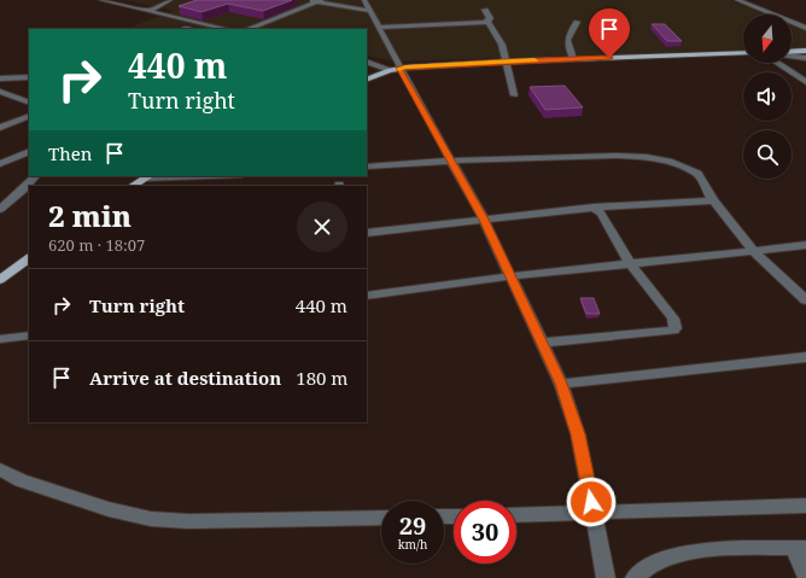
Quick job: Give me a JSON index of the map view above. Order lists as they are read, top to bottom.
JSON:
{
  "north": "bottom",
  "page": {
    "turn": ["440 m", "Turn right"],
    "then": "Then",
    "heading": ["2 min", "620 m · 18:07"],
    "list": [
      {
        "name": "Turn right",
        "value": "440 m"
      },
      {
        "name": "Arrive at destination",
        "value": "180 m"
      }
    ],
    "speed": "29 km/h",
    "limit": "30"
  }
}
